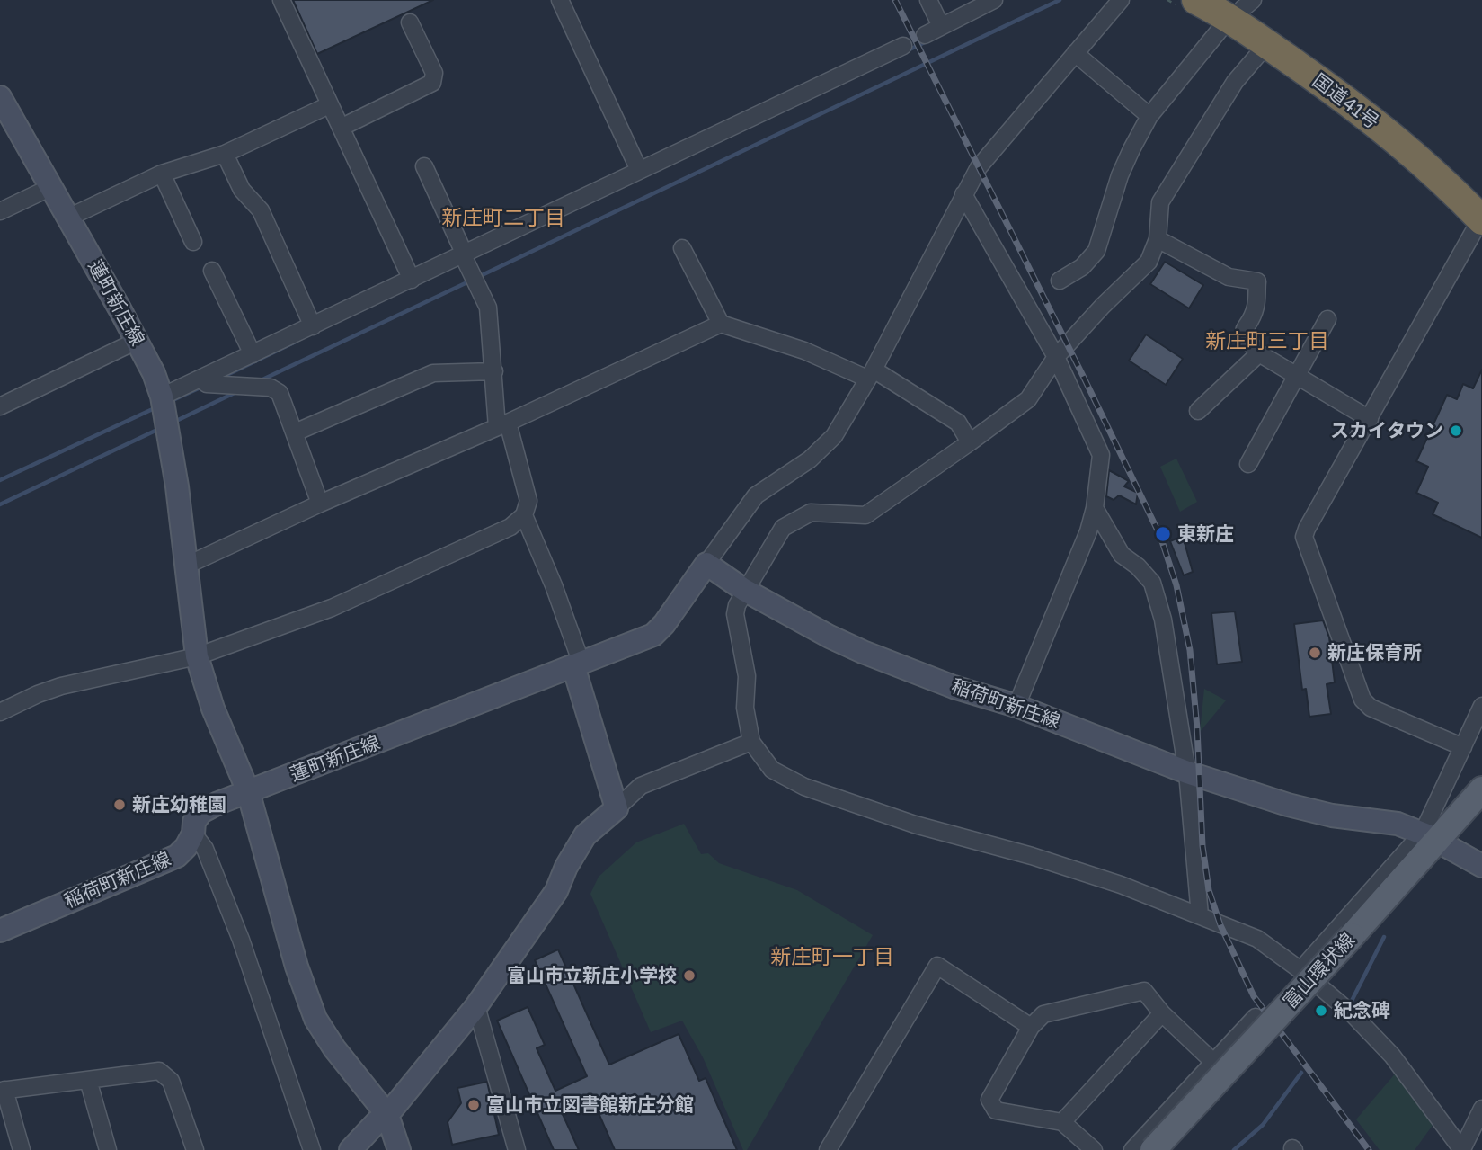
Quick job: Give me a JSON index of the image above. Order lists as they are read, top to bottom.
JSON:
{
  "streets": {
    "highway": ["国道41号"],
    "main road": ["蓮町新庄線", "稲荷町新庄線", "富山環状線"]
  },
  "crossings": [
    ["蓮町新庄線", "稲荷町新庄線"],
    ["稲荷町新庄線", "富山環状線"]
  ],
  "districts": ["新庄町二丁目", "新庄町三丁目", "新庄町一丁目"],
  "places": [
    "スカイタウン",
    "東新庄",
    "新庄保育所",
    "新庄幼稚園",
    "富山市立新庄小学校",
    "紀念碑",
    "富山市立図書館新庄分館"
  ]
}
